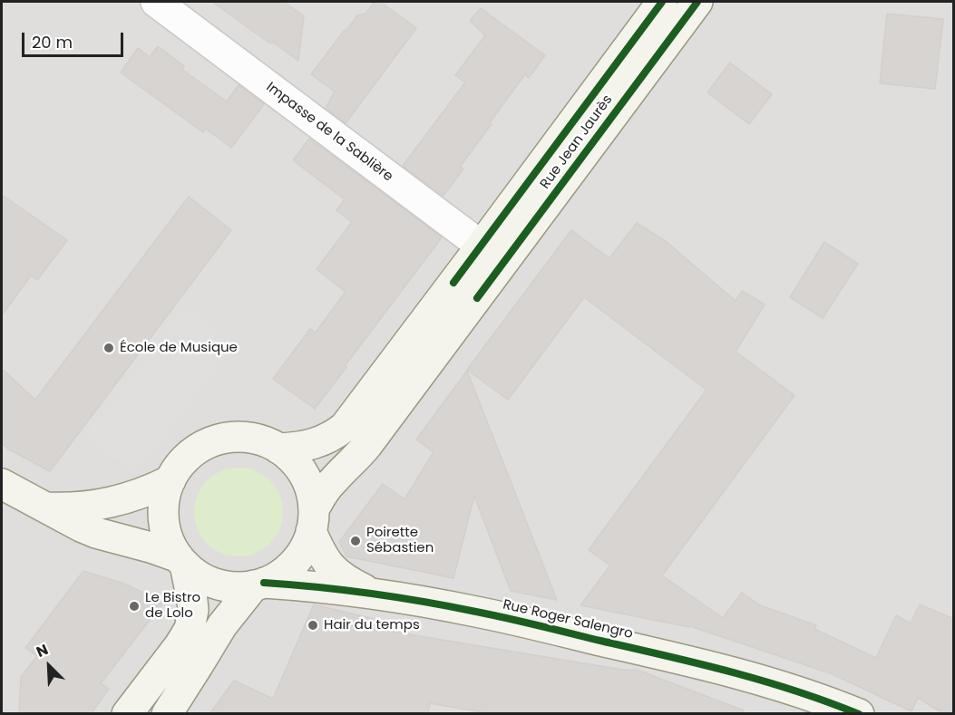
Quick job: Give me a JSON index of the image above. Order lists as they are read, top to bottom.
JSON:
{
  "streets": {
    "main road": ["Rue Jean Jaurès", "Rue Roger Salengro"],
    "street": ["Impasse de la Sablière"]
  },
  "crossings": [
    ["Impasse de la Sablière", "Rue Jean Jaurès"],
    ["Rue Jean Jaurès", "Rue Roger Salengro"]
  ],
  "places": [
    "École de Musique",
    "Poirette Sébastien",
    "Le Bistro de Lolo",
    "Hair du temps"
  ],
  "scale_bar": "20 m",
  "north": "top left"
}
